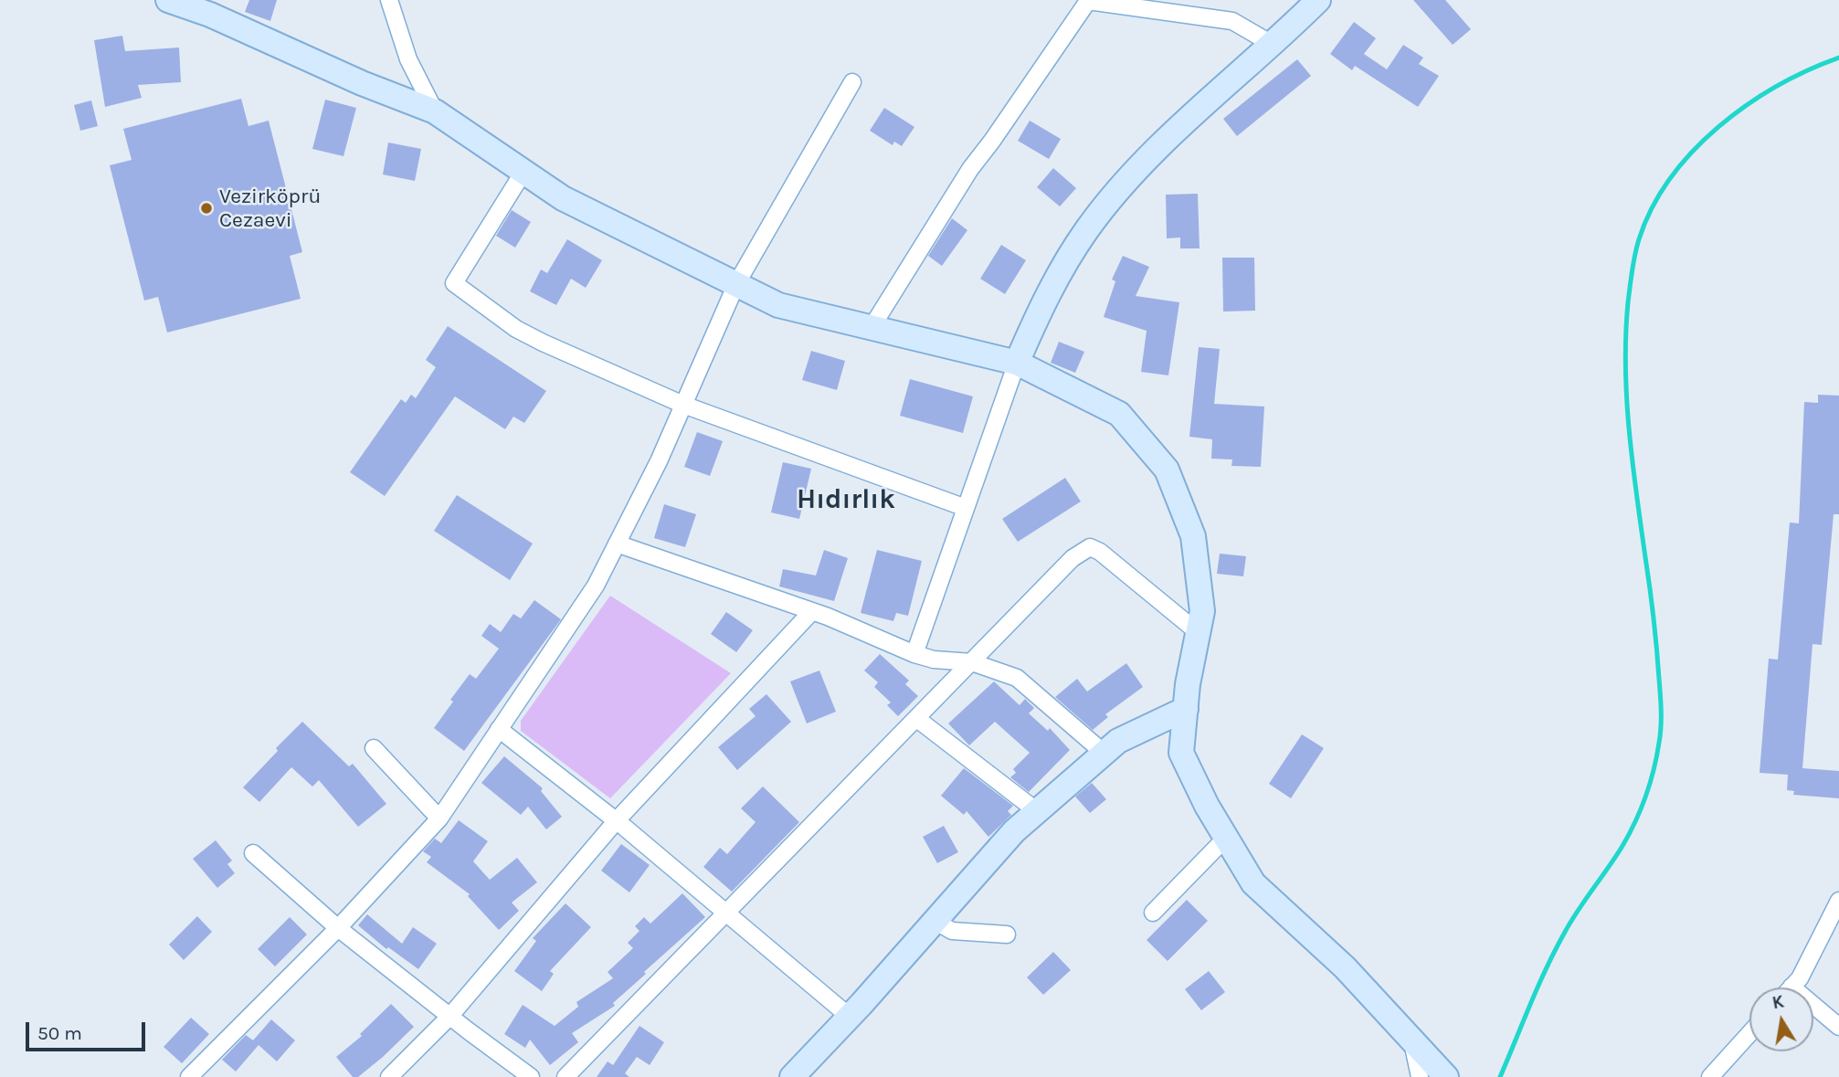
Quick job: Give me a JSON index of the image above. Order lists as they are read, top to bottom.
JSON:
{
  "districts": ["Hıdırlık"],
  "places": ["Vezirköprü Cezaevi"],
  "scale_bar": "50 m",
  "north": "top"
}
